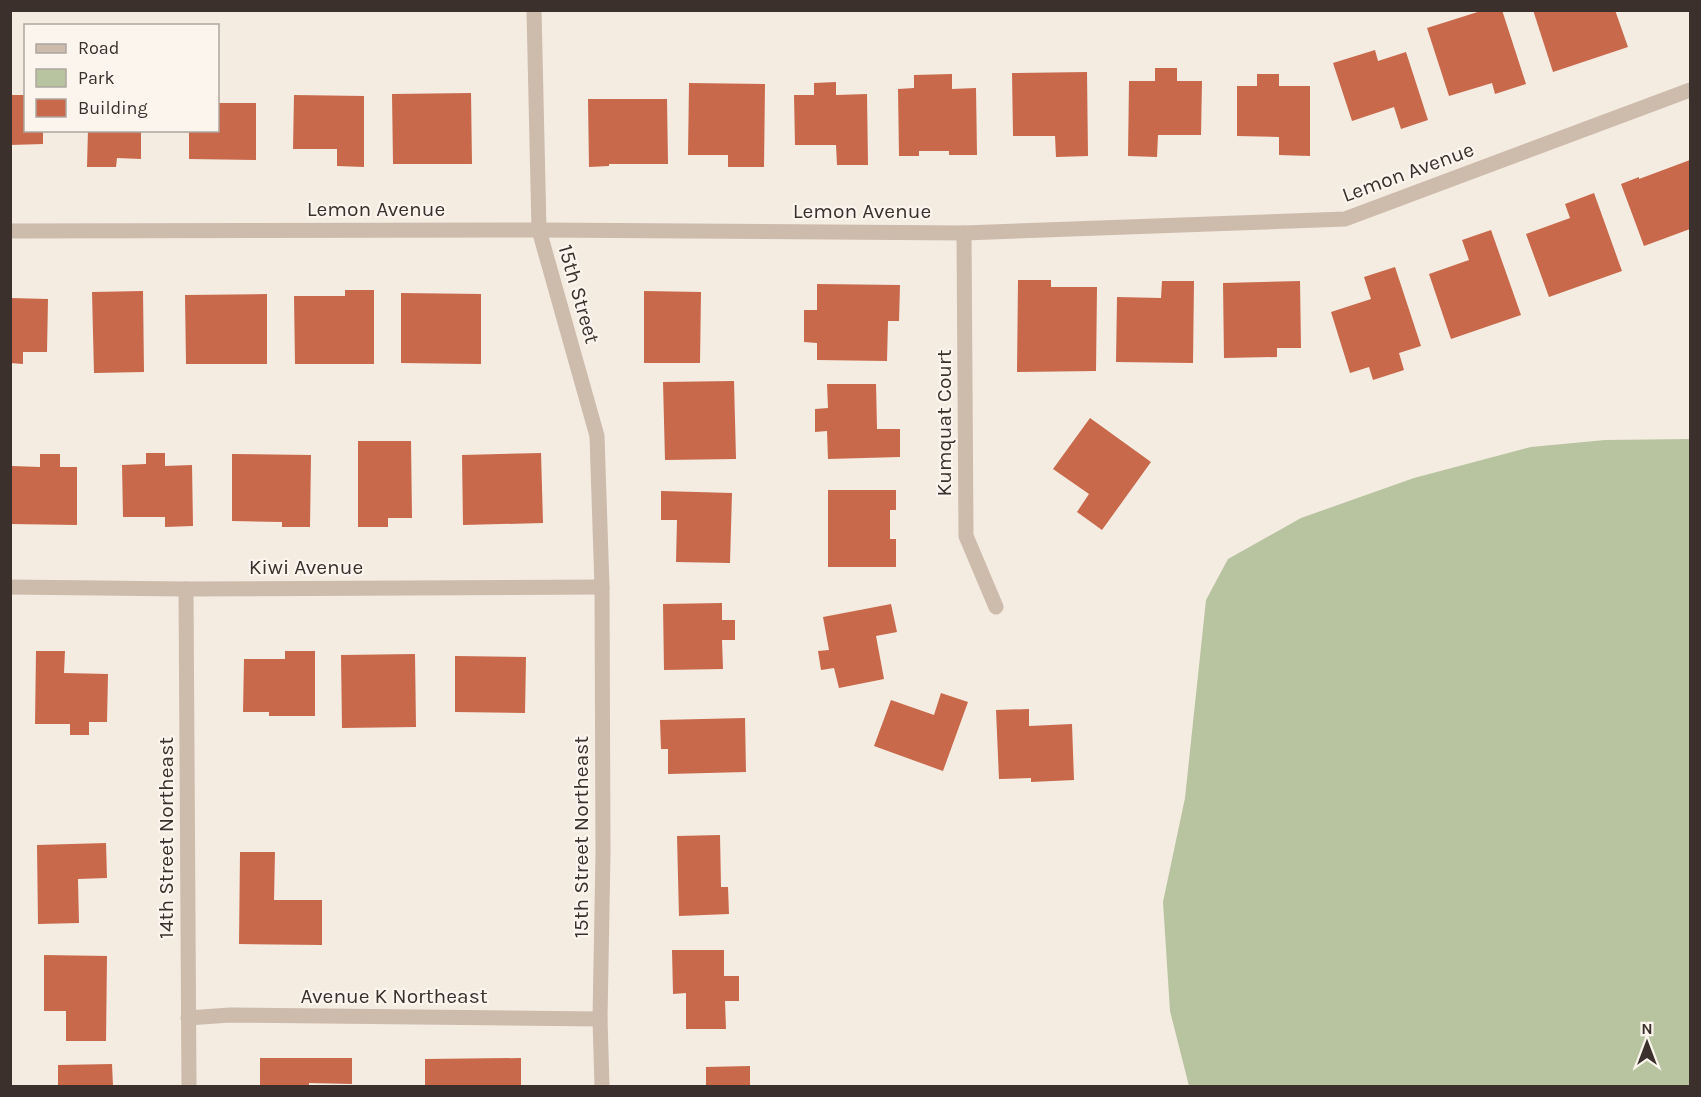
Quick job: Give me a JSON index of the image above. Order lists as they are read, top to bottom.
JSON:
{
  "streets": {
    "street": [
      "Lemon Avenue",
      "15th Street",
      "Kumquat Court",
      "Kiwi Avenue",
      "15th Street Northeast",
      "14th Street Northeast",
      "Avenue K Northeast"
    ]
  },
  "crossings": [
    ["Lemon Avenue", "15th Street"],
    ["Lemon Avenue", "Kumquat Court"],
    ["15th Street", "Kiwi Avenue"],
    ["15th Street", "15th Street Northeast"],
    ["Kiwi Avenue", "15th Street Northeast"],
    ["Kiwi Avenue", "14th Street Northeast"],
    ["15th Street Northeast", "Avenue K Northeast"],
    ["14th Street Northeast", "Avenue K Northeast"]
  ],
  "legend": ["Road", "Park", "Building"],
  "north": "top"
}
